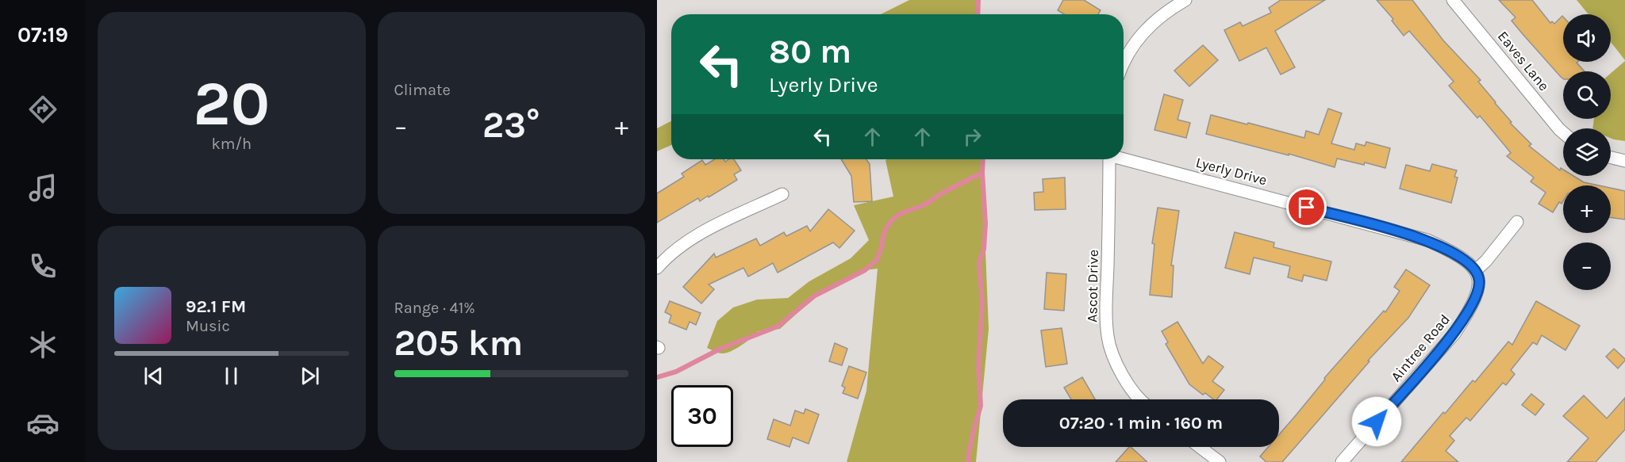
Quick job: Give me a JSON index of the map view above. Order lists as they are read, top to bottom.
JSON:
{
  "streets": {
    "street": [
      "Eaves Lane",
      "Lyerly Drive",
      "Ascot Drive",
      "Aintree Road"
    ]
  },
  "crossings": [
    ["Lyerly Drive", "Aintree Road"]
  ],
  "page": {
    "tabs": "07:19",
    "tile": [
      ["20", "km/h"],
      "Climate",
      ["Range · 41%", "205 km"]
    ],
    "map_buttons": ["+", "−"],
    "turn": ["80 m", "Lyerly Drive"],
    "heat": ["−", "23°", "+"],
    "song": ["92.1 FM", "Music"],
    "limit": "30",
    "trip": "07:20 · 1 min · 160 m"
  }
}
